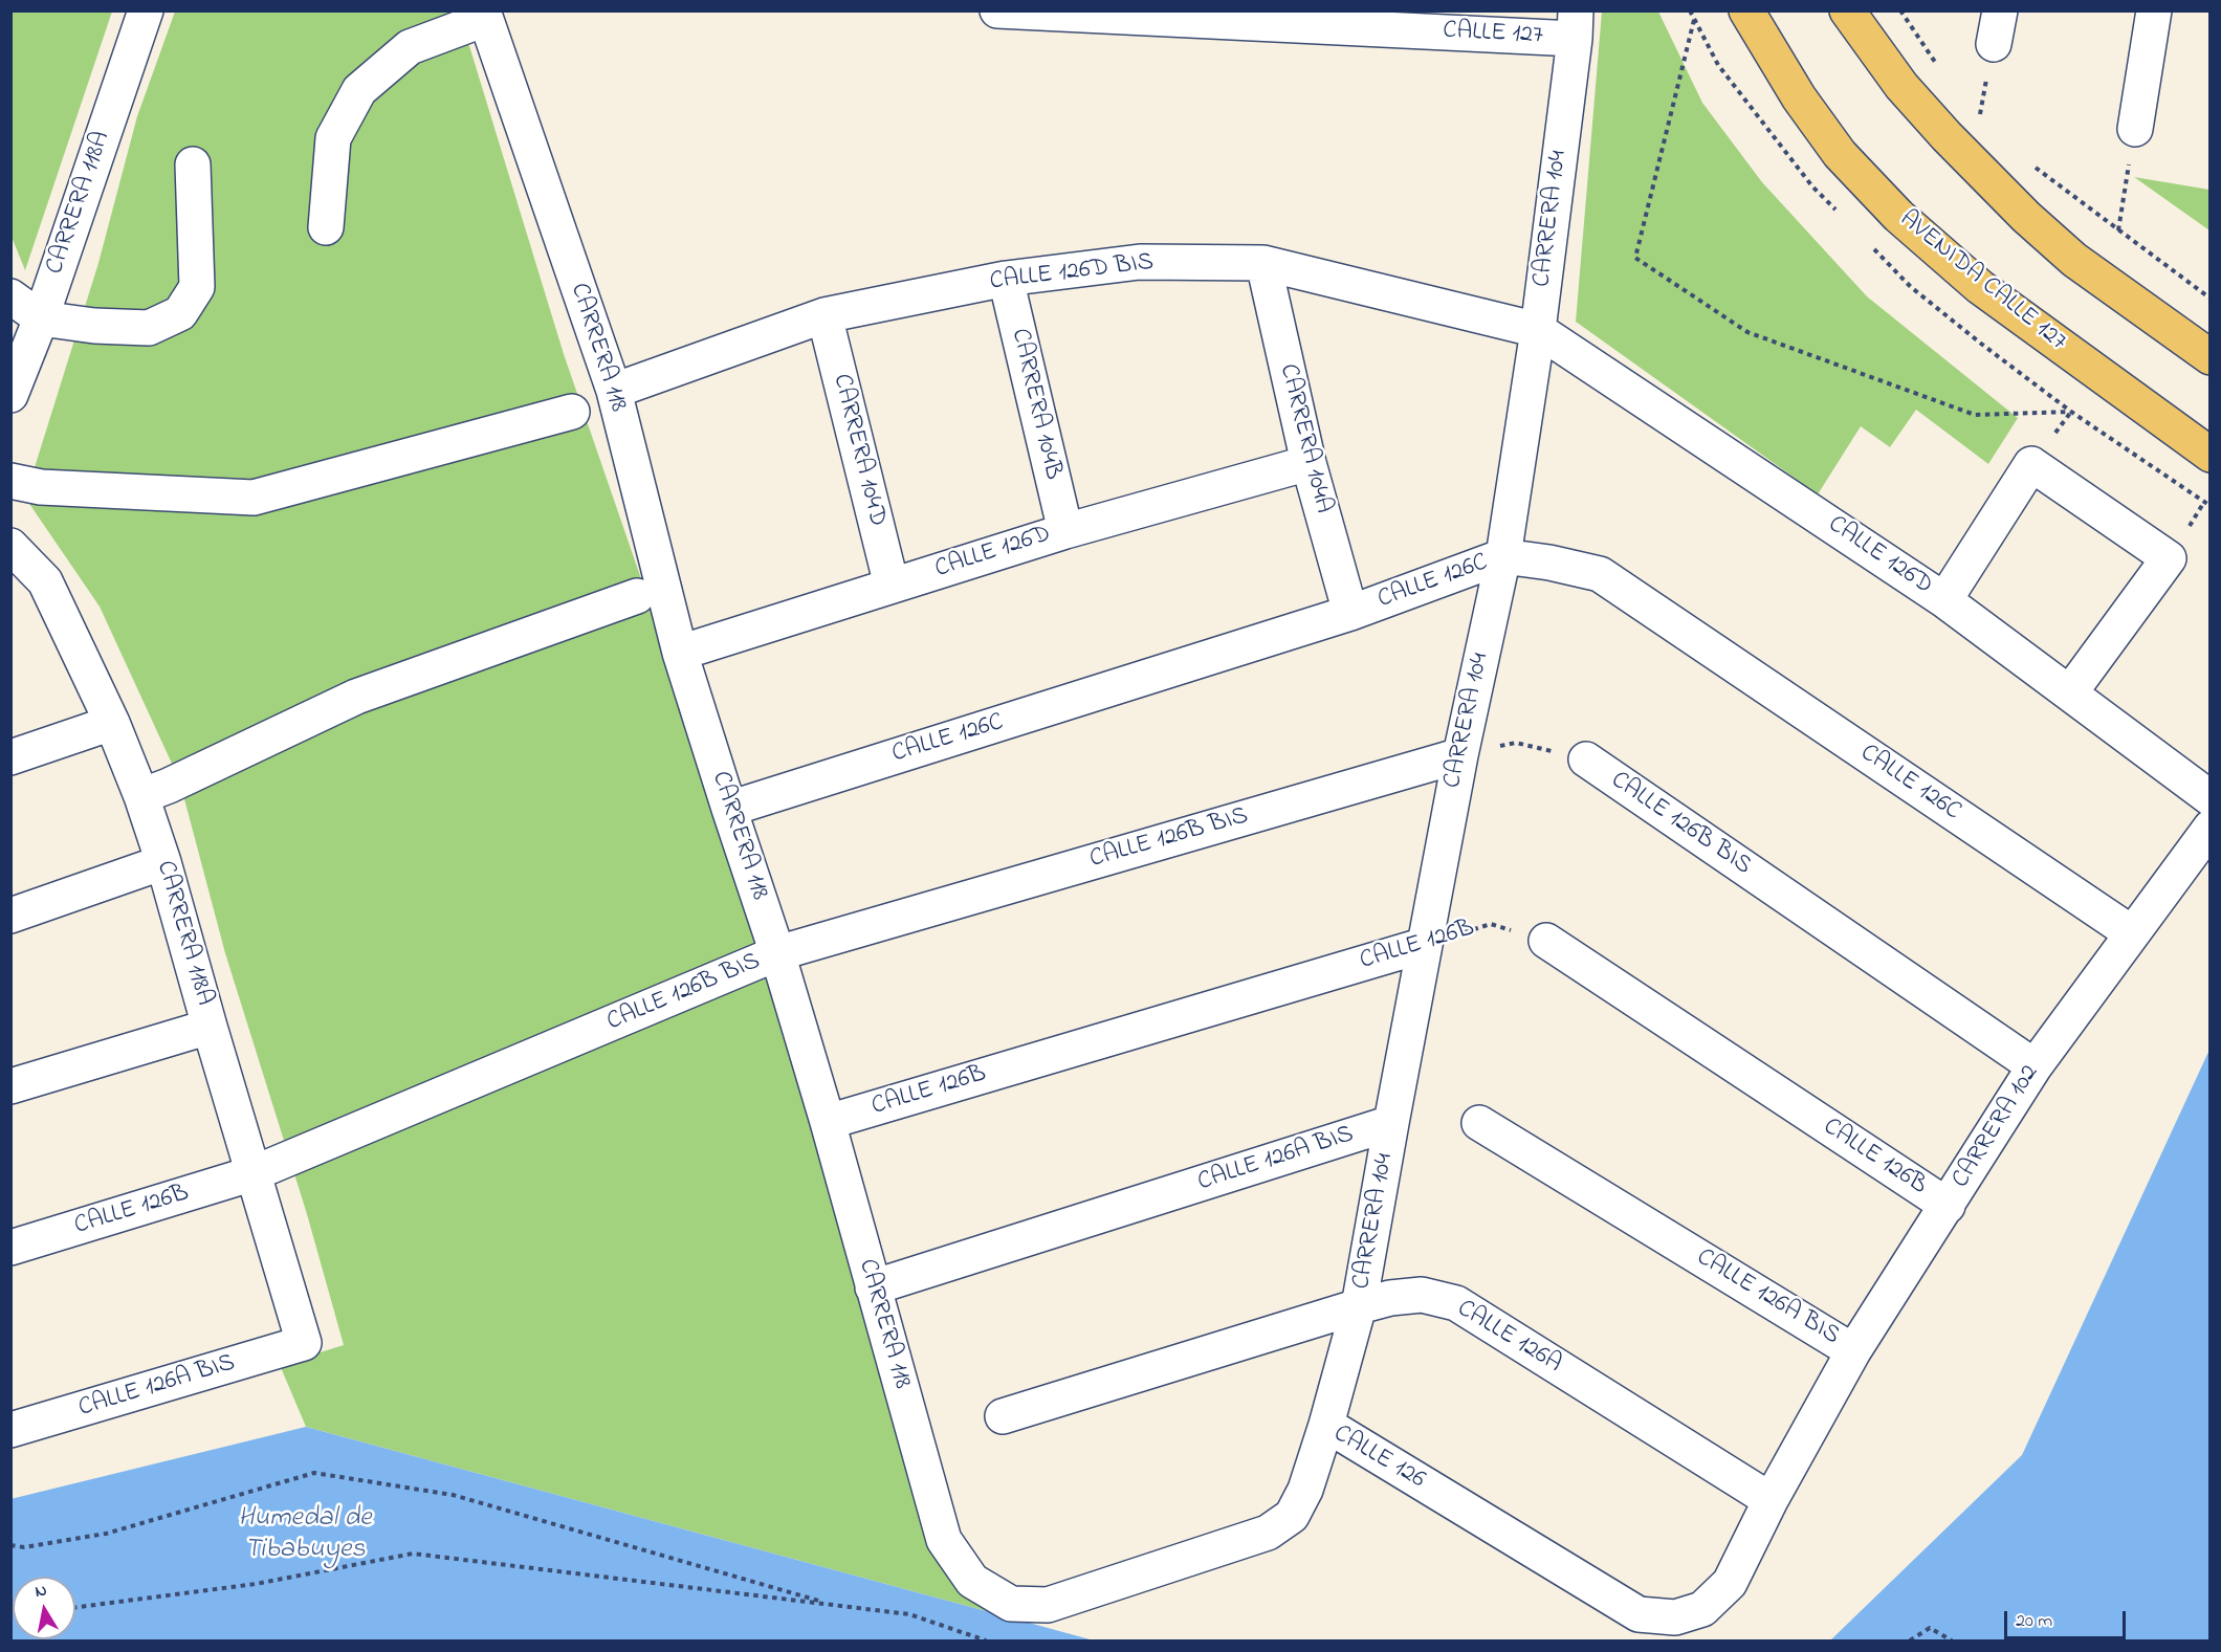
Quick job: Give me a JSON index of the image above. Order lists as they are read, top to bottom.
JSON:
{
  "streets": {
    "main road": ["AVENIDA CALLE 127"],
    "street": [
      "CALLE 127",
      "CARRERA 118A",
      "CARRERA 104",
      "CALLE 126D BIS",
      "CARRERA 118",
      "CARRERA 104B",
      "CARRERA 104A",
      "CARRERA 104D",
      "CALLE 126D",
      "CALLE 126C",
      "CALLE 126B BIS",
      "CALLE 126B",
      "CARRERA 102",
      "CALLE 126A BIS",
      "CALLE 126A",
      "CALLE 126"
    ]
  },
  "crossings": [
    ["CALLE 127", "CARRERA 104"],
    ["CARRERA 118A", "CALLE 126B BIS"],
    ["CARRERA 118A", "CALLE 126B"],
    ["CARRERA 118A", "CALLE 126A BIS"],
    ["CARRERA 104", "CALLE 126D BIS"],
    ["CARRERA 104", "CALLE 126D"],
    ["CARRERA 104", "CALLE 126C"],
    ["CARRERA 104", "CALLE 126B BIS"],
    ["CARRERA 104", "CALLE 126B"],
    ["CARRERA 104", "CALLE 126A BIS"],
    ["CARRERA 104", "CALLE 126A"],
    ["CARRERA 104", "CALLE 126"],
    ["CALLE 126D BIS", "CARRERA 118"],
    ["CALLE 126D BIS", "CARRERA 104B"],
    ["CALLE 126D BIS", "CARRERA 104A"],
    ["CALLE 126D BIS", "CARRERA 104D"],
    ["CALLE 126D BIS", "CALLE 126D"],
    ["CARRERA 118", "CALLE 126D"],
    ["CARRERA 118", "CALLE 126C"],
    ["CARRERA 118", "CALLE 126B BIS"],
    ["CARRERA 118", "CALLE 126B"],
    ["CARRERA 118", "CALLE 126A BIS"],
    ["CARRERA 118", "CALLE 126"],
    ["CARRERA 104B", "CALLE 126D"],
    ["CARRERA 104A", "CALLE 126D"],
    ["CARRERA 104A", "CALLE 126C"],
    ["CARRERA 104D", "CALLE 126D"],
    ["CALLE 126C", "CARRERA 102"],
    ["CALLE 126B BIS", "CALLE 126B"],
    ["CALLE 126B BIS", "CARRERA 102"],
    ["CALLE 126B", "CARRERA 102"],
    ["CARRERA 102", "CALLE 126A BIS"],
    ["CARRERA 102", "CALLE 126A"],
    ["CARRERA 102", "CALLE 126"]
  ],
  "water": ["Humedal de Tibabuyes"],
  "scale_bar": "20 m",
  "north": "top"
}
